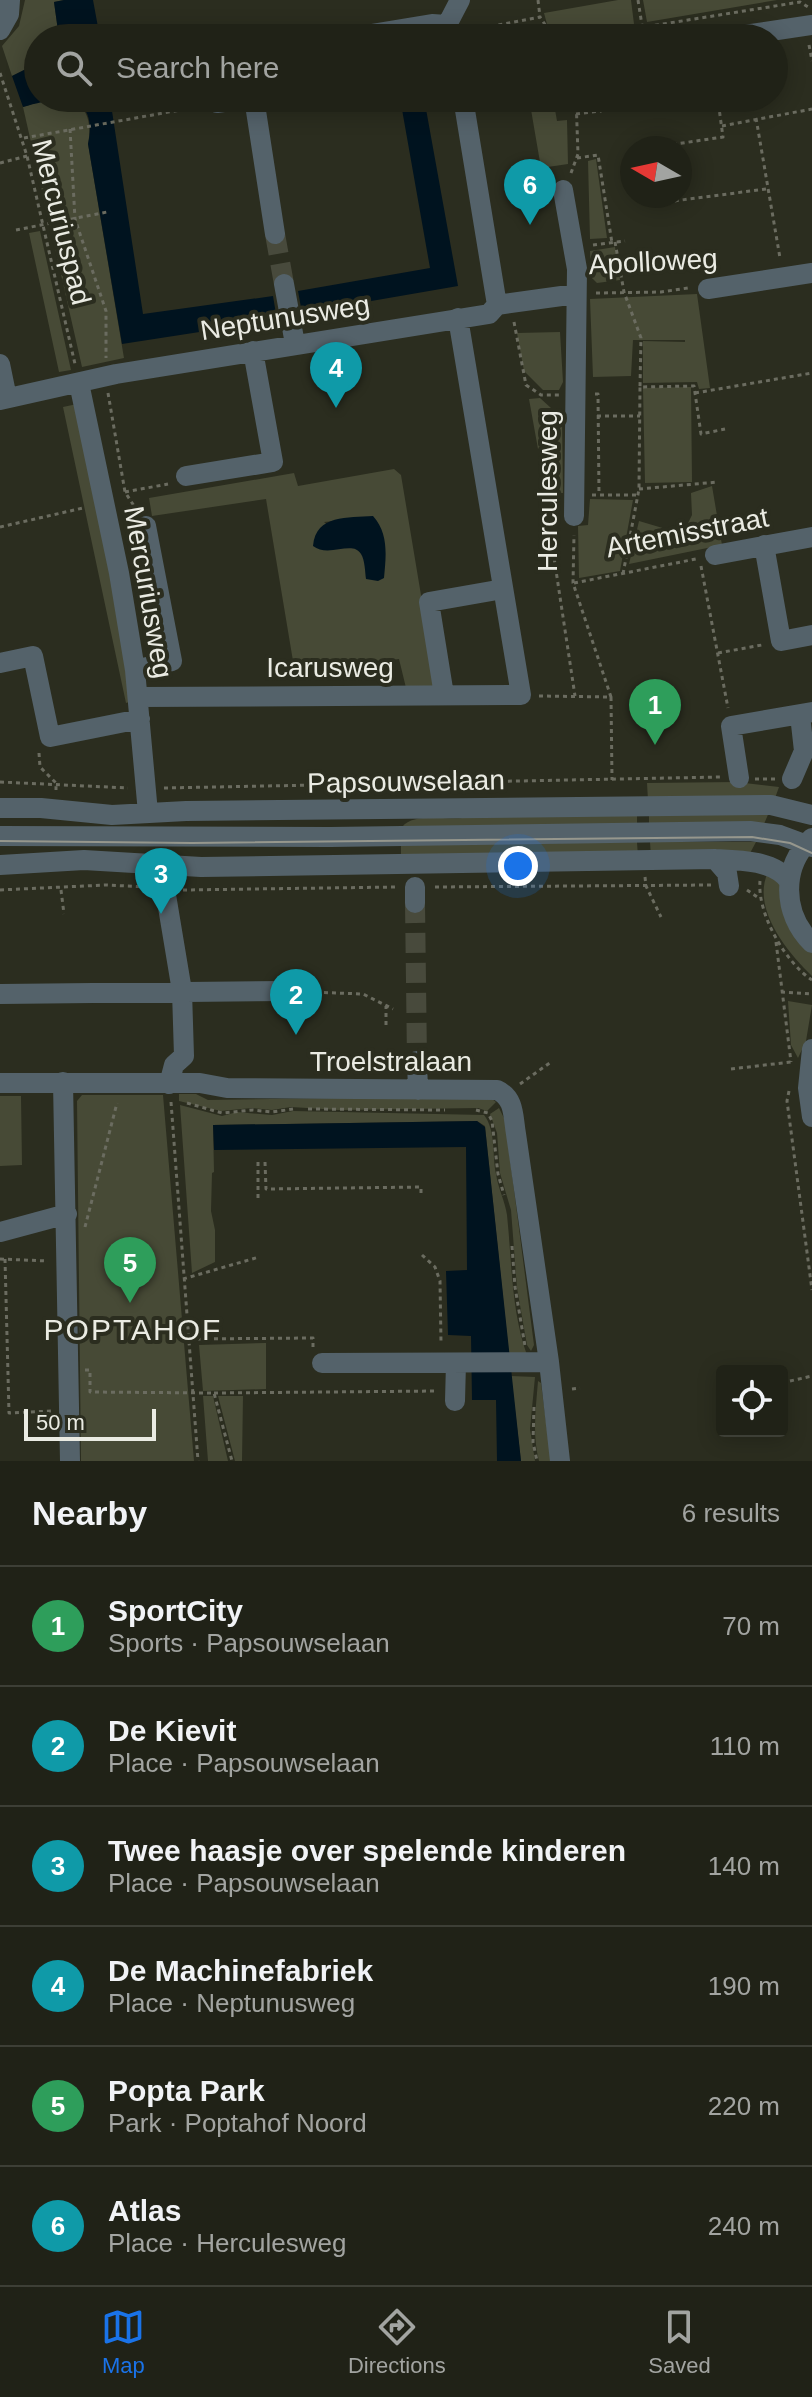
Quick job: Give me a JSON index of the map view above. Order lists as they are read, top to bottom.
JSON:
{
  "streets": {
    "street": [
      "Apolloweg",
      "Neptunusweg",
      "Herculesweg",
      "Artemisstraat",
      "Mercuriusweg",
      "Icarusweg",
      "Papsouwselaan",
      "Troelstralaan"
    ],
    "path": ["Mercuriuspad"]
  },
  "crossings": [
    ["Mercuriuspad", "Neptunusweg"],
    ["Mercuriuspad", "Mercuriusweg"],
    ["Apolloweg", "Neptunusweg"],
    ["Apolloweg", "Herculesweg"],
    ["Neptunusweg", "Mercuriusweg"],
    ["Herculesweg", "Artemisstraat"],
    ["Herculesweg", "Papsouwselaan"],
    ["Mercuriusweg", "Icarusweg"],
    ["Mercuriusweg", "Papsouwselaan"]
  ],
  "districts": ["POPTAHOF"],
  "scale_bar": "50 m",
  "north": "left",
  "page": {
    "search": "Search here",
    "pins": [
      "6",
      "4",
      "1",
      "3",
      "2",
      "5"
    ],
    "scale": "50 m",
    "heading": ["Nearby", "6 results"],
    "list": [
      {
        "mark": "1",
        "name": "SportCity",
        "note": "Sports · Papsouwselaan",
        "value": "70 m"
      },
      {
        "mark": "2",
        "name": "De Kievit",
        "note": "Place · Papsouwselaan",
        "value": "110 m"
      },
      {
        "mark": "3",
        "name": "Twee haasje over spelende kinderen",
        "note": "Place · Papsouwselaan",
        "value": "140 m"
      },
      {
        "mark": "4",
        "name": "De Machinefabriek",
        "note": "Place · Neptunusweg",
        "value": "190 m"
      },
      {
        "mark": "5",
        "name": "Popta Park",
        "note": "Park · Poptahof Noord",
        "value": "220 m"
      },
      {
        "mark": "6",
        "name": "Atlas",
        "note": "Place · Herculesweg",
        "value": "240 m"
      }
    ],
    "nav": ["Map", "Directions", "Saved"]
  }
}
